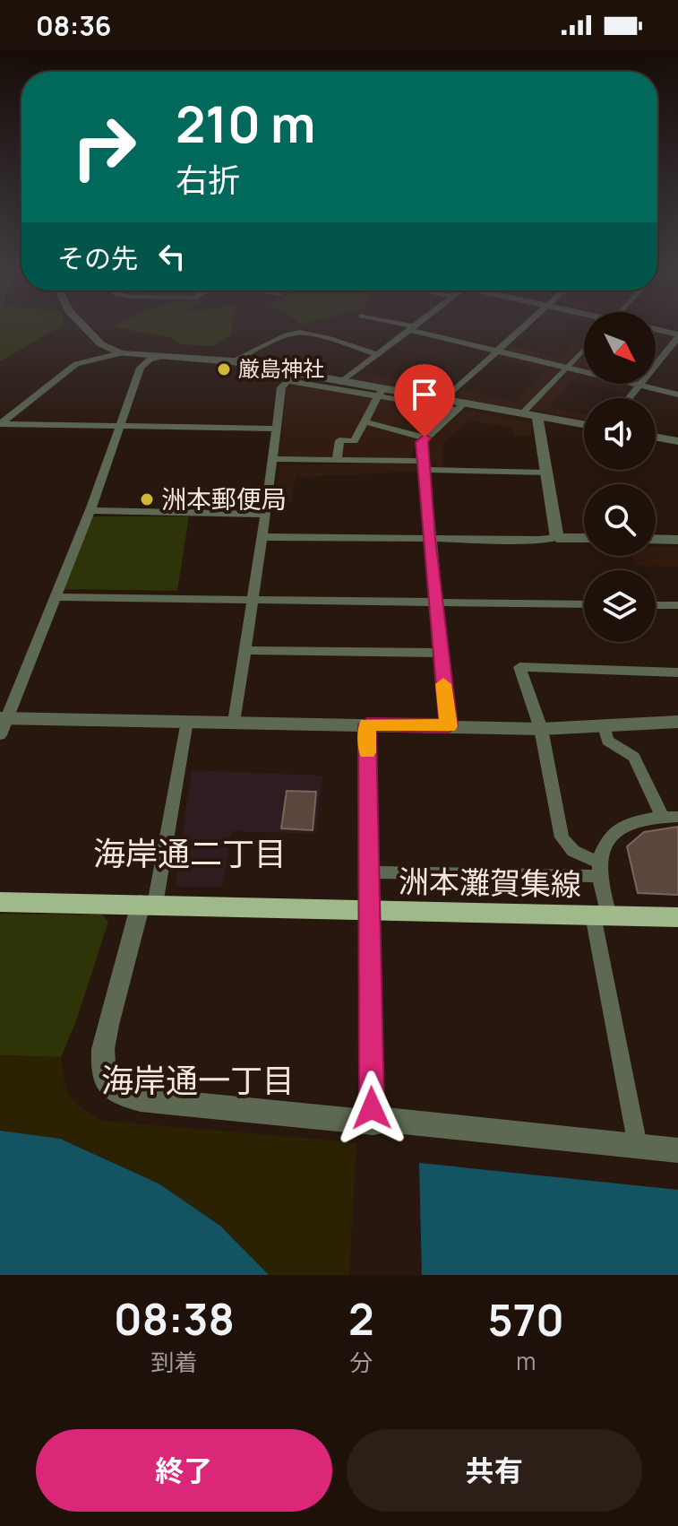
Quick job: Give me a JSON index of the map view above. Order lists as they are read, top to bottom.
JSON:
{
  "streets": {
    "main road": ["洲本灘賀集線"]
  },
  "districts": ["海岸通二丁目", "海岸通一丁目"],
  "places": ["厳島神社", "洲本郵便局"],
  "north": "bottom right",
  "page": {
    "status": "08:36",
    "turn": ["210 m", "右折"],
    "then": "その先",
    "eta": [
      "08:38",
      "到着",
      "2",
      "分",
      "570",
      "m"
    ],
    "buttons": ["終了", "共有"]
  }
}
